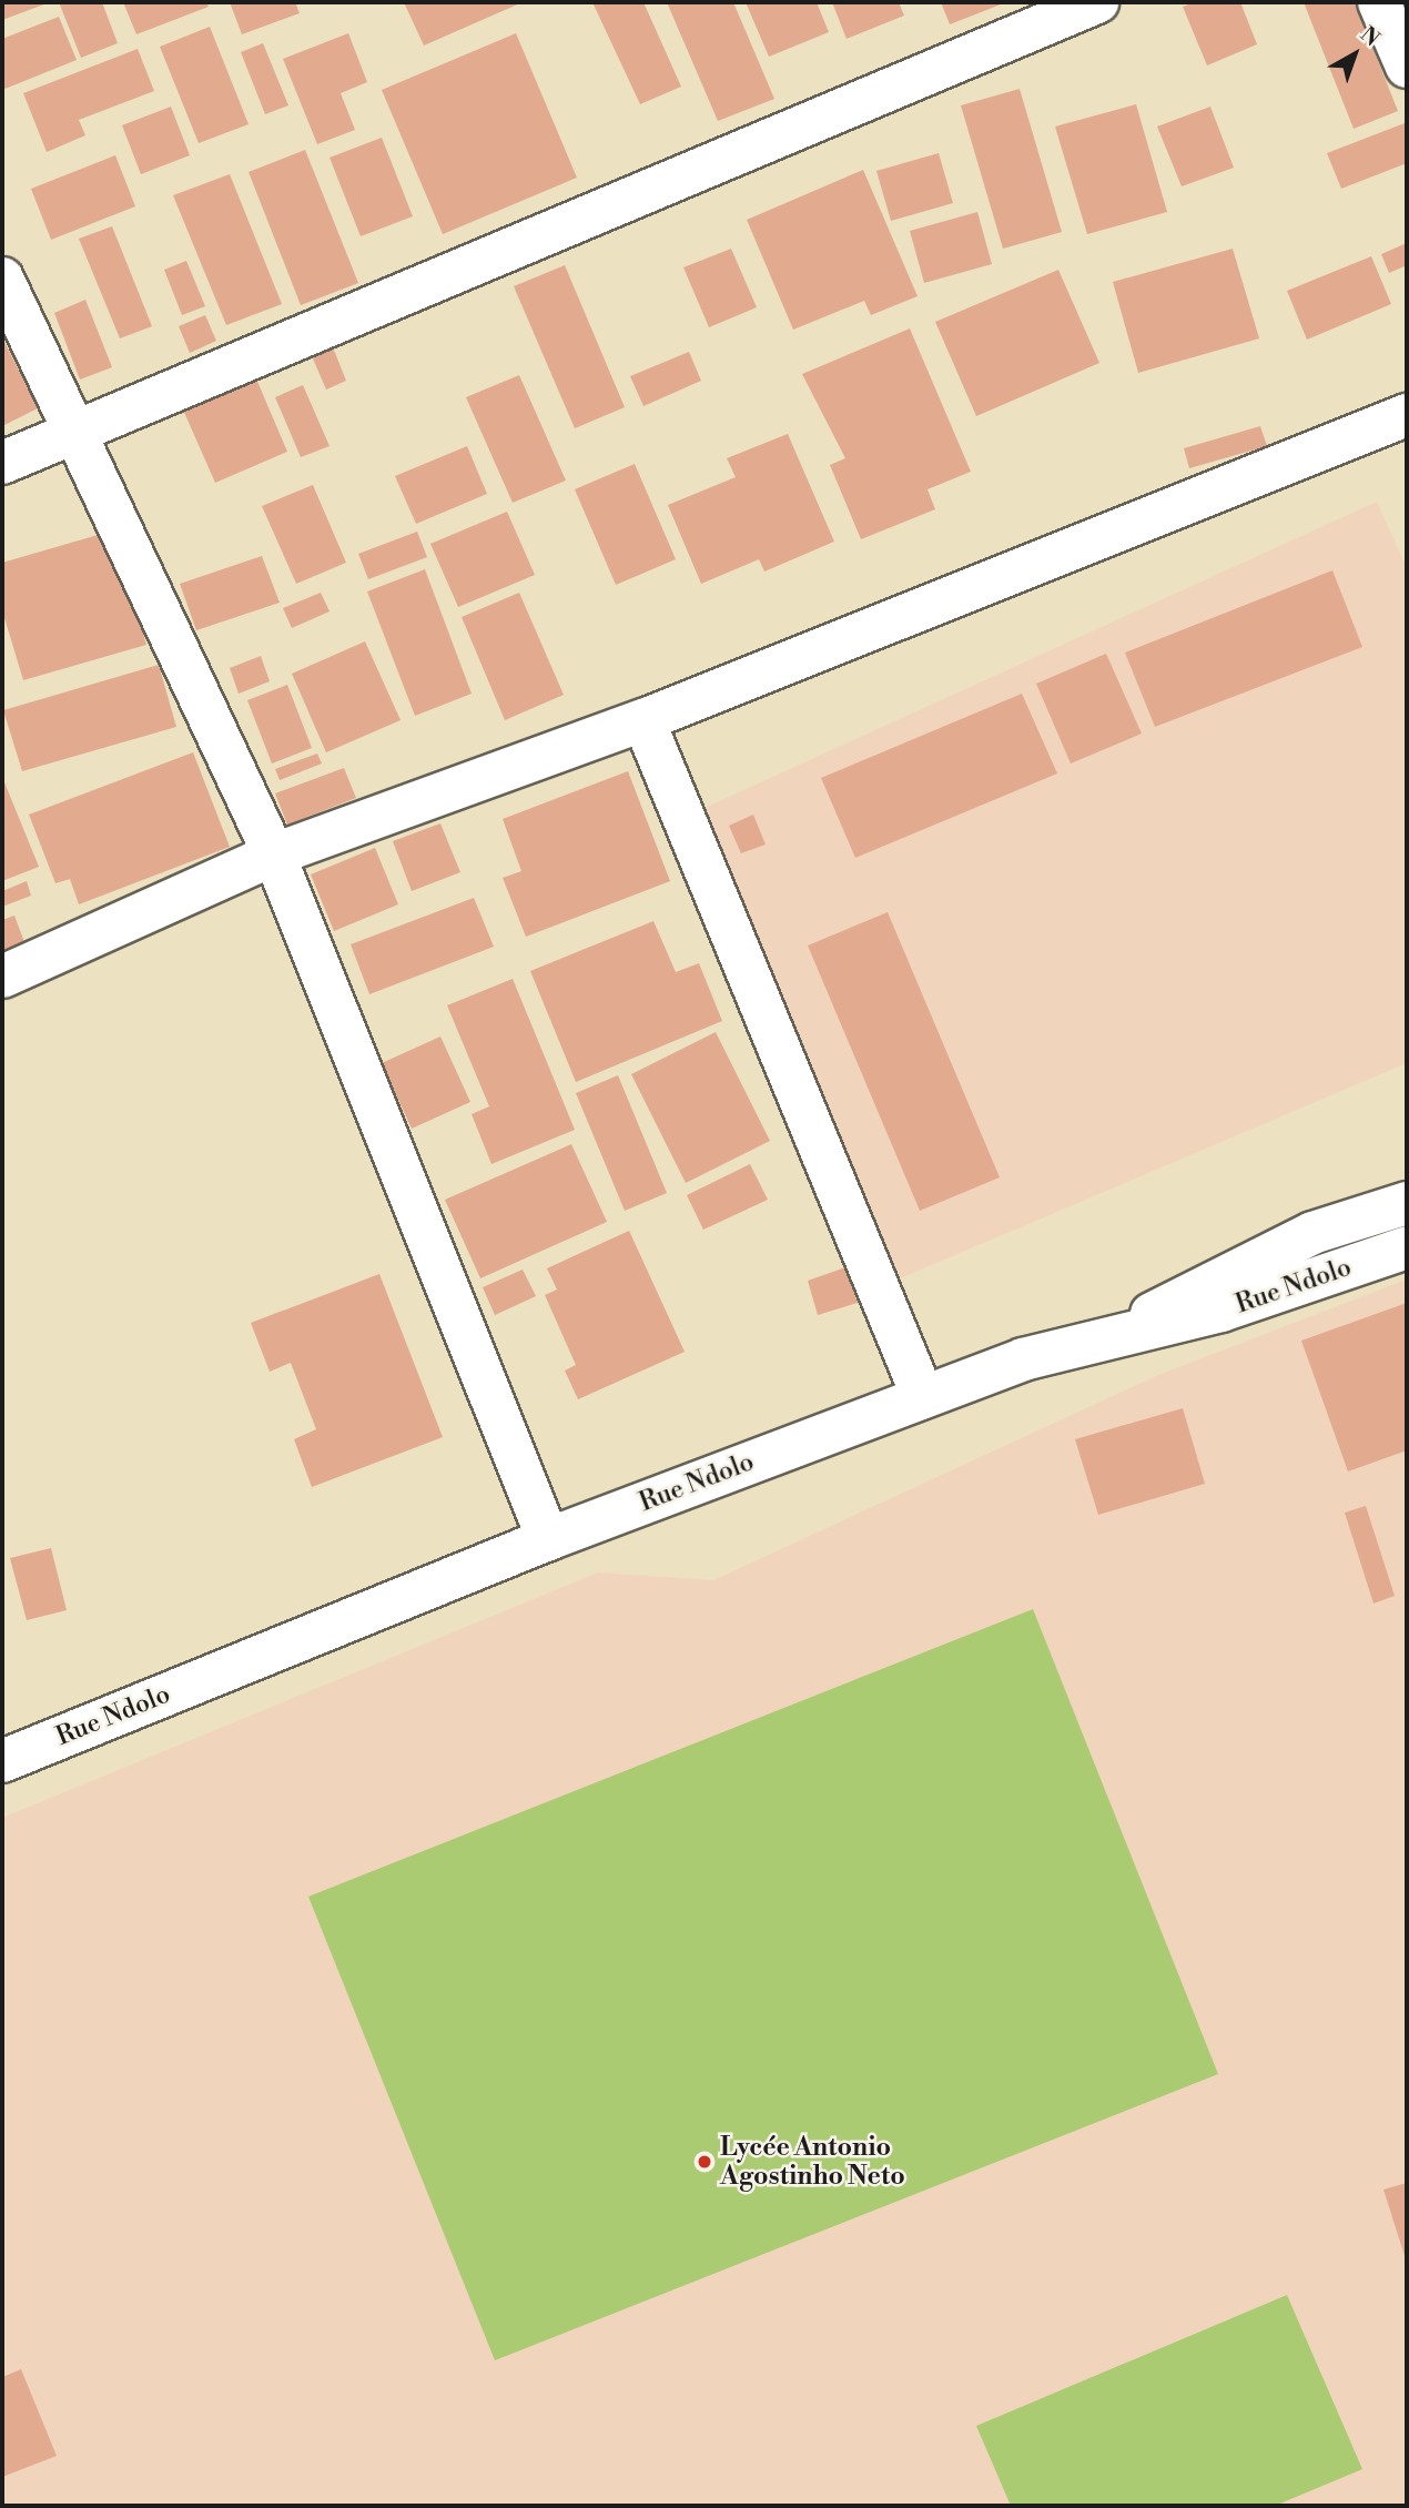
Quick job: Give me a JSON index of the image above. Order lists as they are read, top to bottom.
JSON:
{
  "streets": {
    "street": ["Rue Ndolo"]
  },
  "places": ["Lycée Antonio Agostinho Neto"],
  "north": "top right"
}
